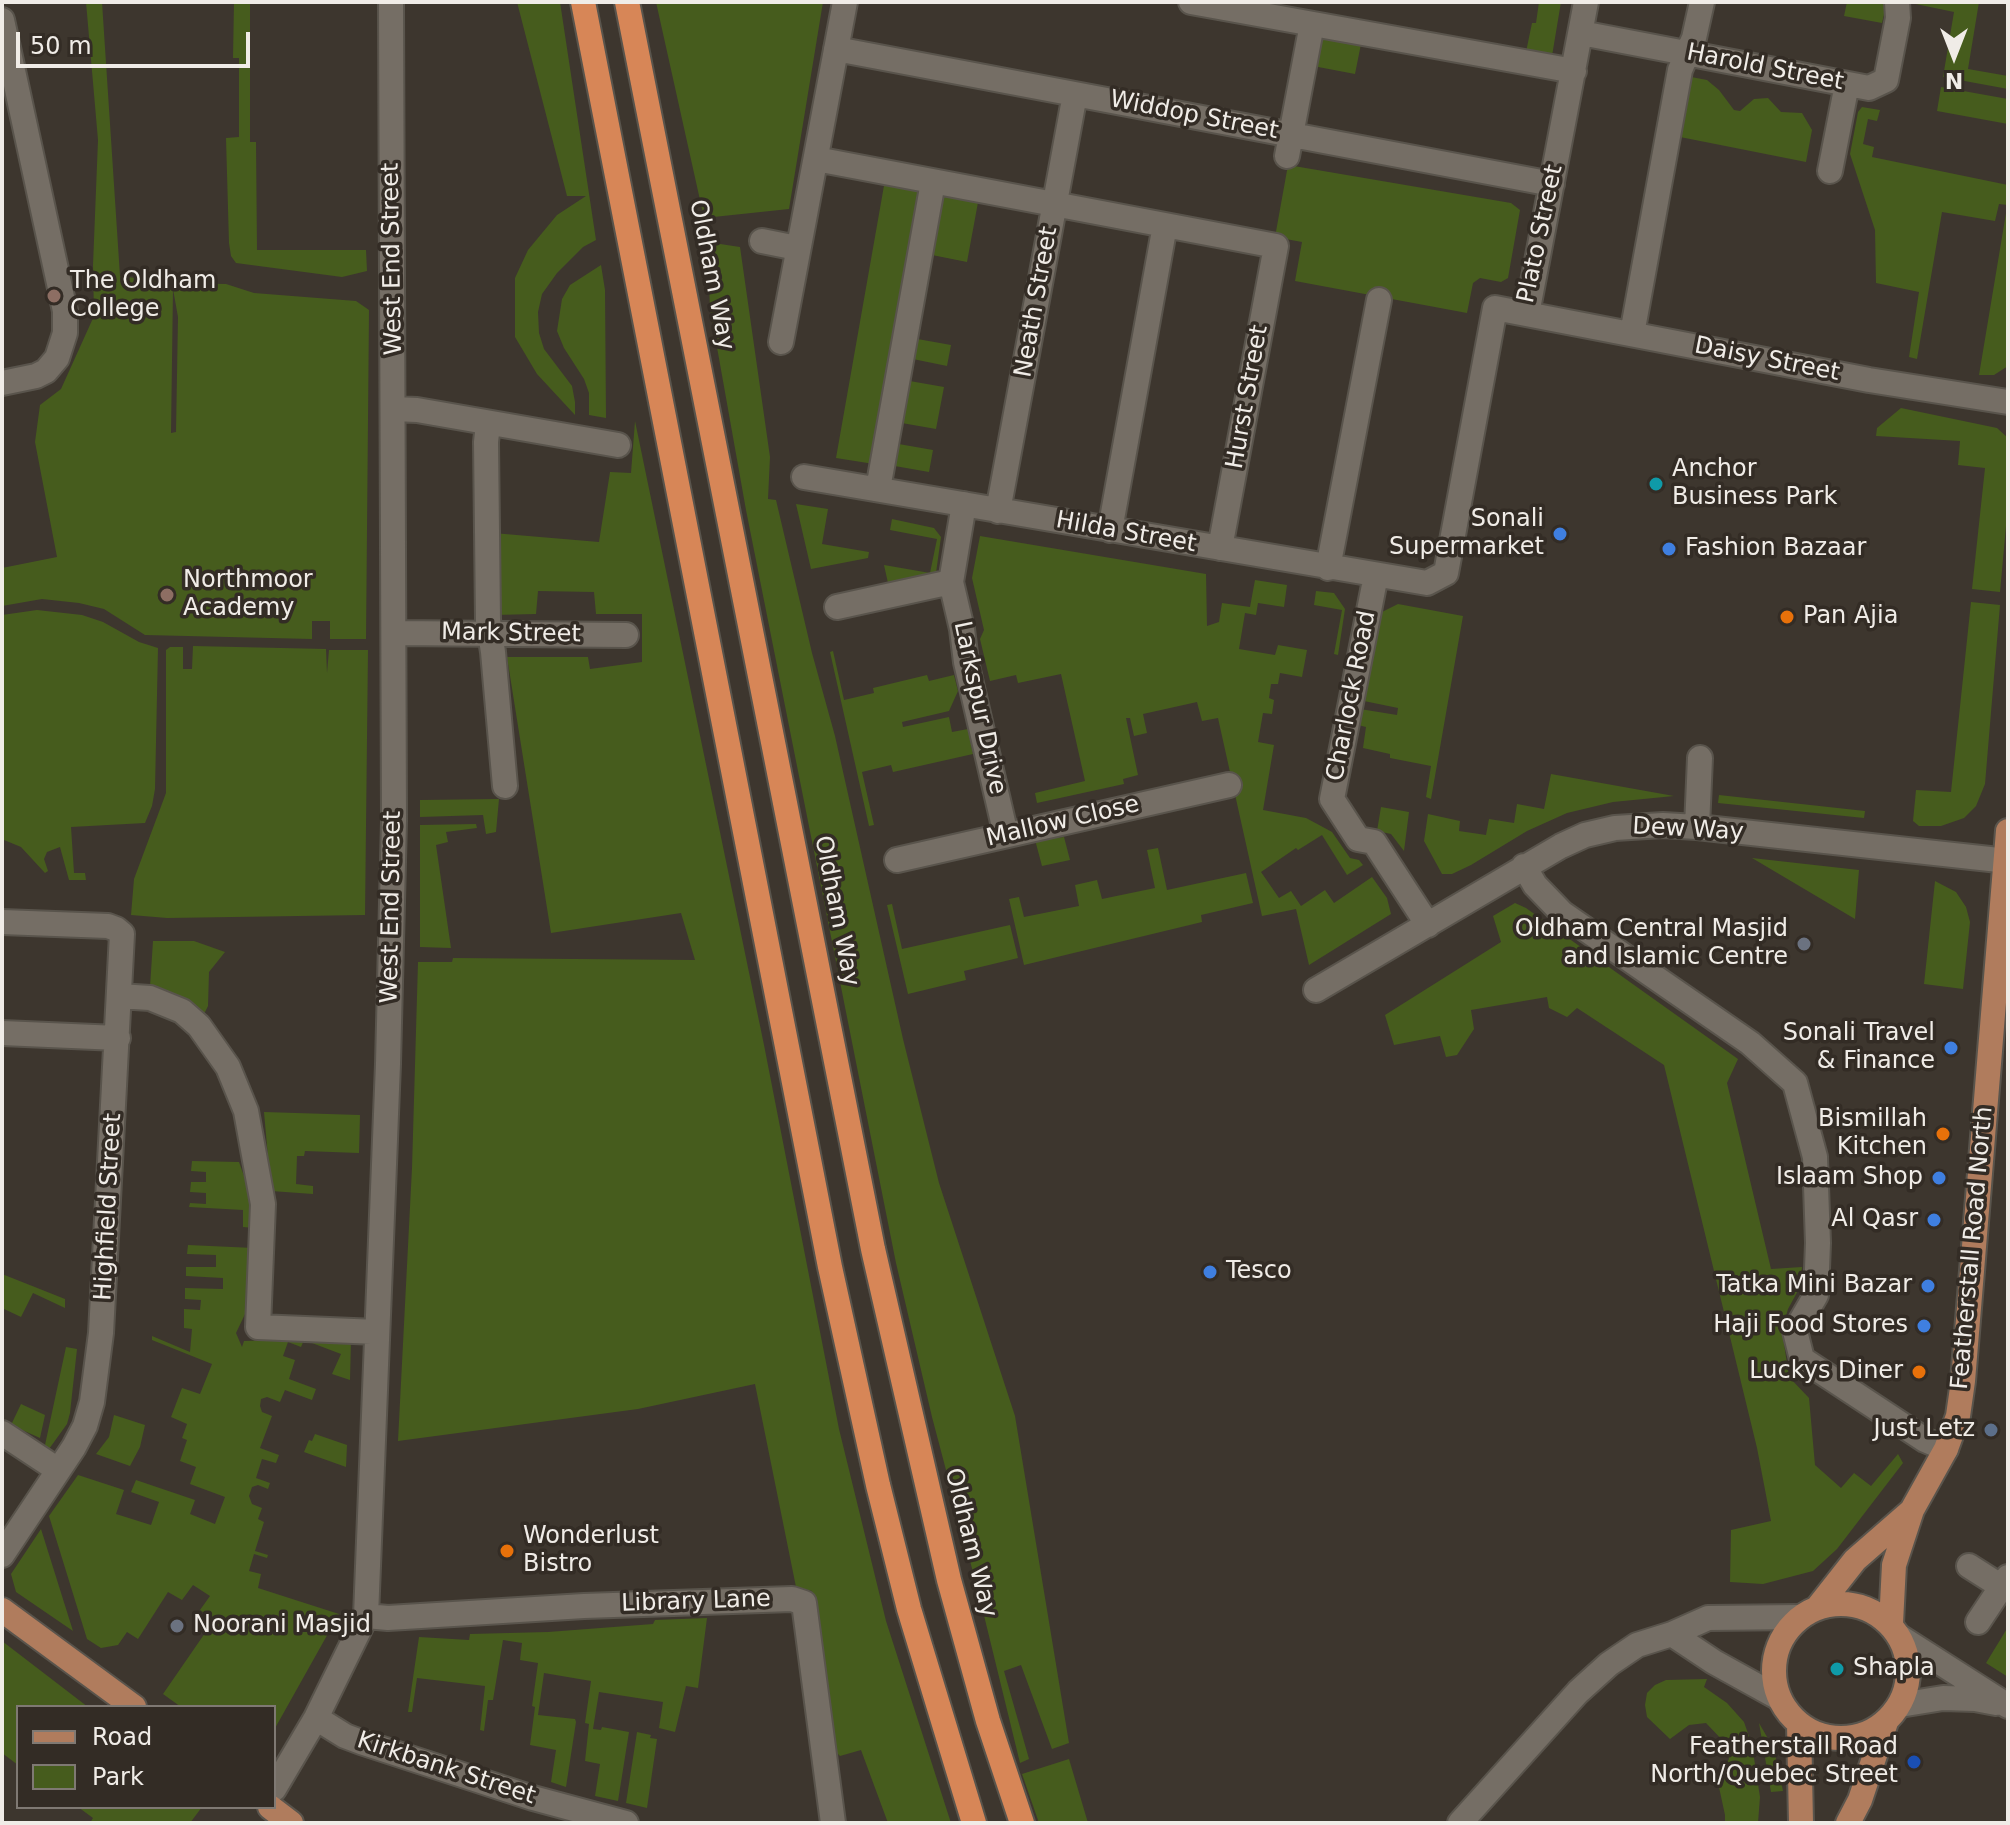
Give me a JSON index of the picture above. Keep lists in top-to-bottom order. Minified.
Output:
{"streets":{"highway":["Oldham Way"],"main road":["Featherstall Road North"],"street":["Harold Street","Widdop Street","Plato Street","West End Street","Neath Street","Daisy Street","Hurst Street","Hilda Street","Mark Street","Charlock Road","Larkspur Drive","Mallow Close","Dew Way","Highfield Street","Library Lane","Kirkbank Street"]},"crossings":[["Harold Street","Plato Street"],["Widdop Street","Plato Street"],["Widdop Street","Neath Street"],["Plato Street","Daisy Street"],["Plato Street","Hilda Street"],["West End Street","Mark Street"],["West End Street","Library Lane"],["West End Street","Kirkbank Street"],["Neath Street","Hilda Street"],["Hurst Street","Hilda Street"],["Hilda Street","Charlock Road"],["Hilda Street","Larkspur Drive"],["Charlock Road","Dew Way"],["Larkspur Drive","Mallow Close"],["Dew Way","Featherstall Road North"]],"places":["The Oldham College","Anchor Business Park","Sonali Supermarket","Fashion Bazaar","Northmoor Academy","Pan Ajia","Oldham Central Masjid and Islamic Centre","Sonali Travel & Finance","Bismillah Kitchen","Islaam Shop","Al Qasr","Tesco","Tatka Mini Bazar","Haji Food Stores","Luckys Diner","Just Letz","Wonderlust Bistro","Noorani Masjid","Shapla","Featherstall Road North/Quebec Street"],"legend":["Road","Park"],"scale_bar":"50 m","north":"bottom"}
